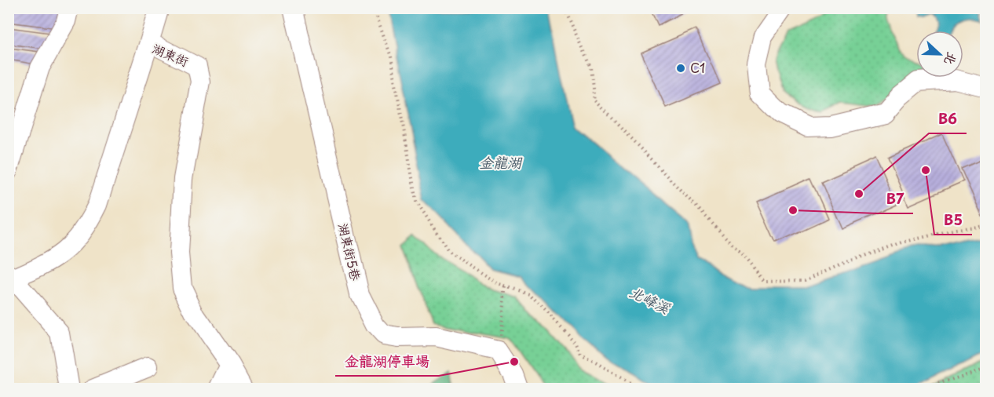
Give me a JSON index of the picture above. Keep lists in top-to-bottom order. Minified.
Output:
{"streets":{"lane":["湖東街","湖東街5巷"]},"water":["金龍湖","北峰溪"],"places":["C1","B5","B6","B7","金龍湖停車場"],"north":"right"}
